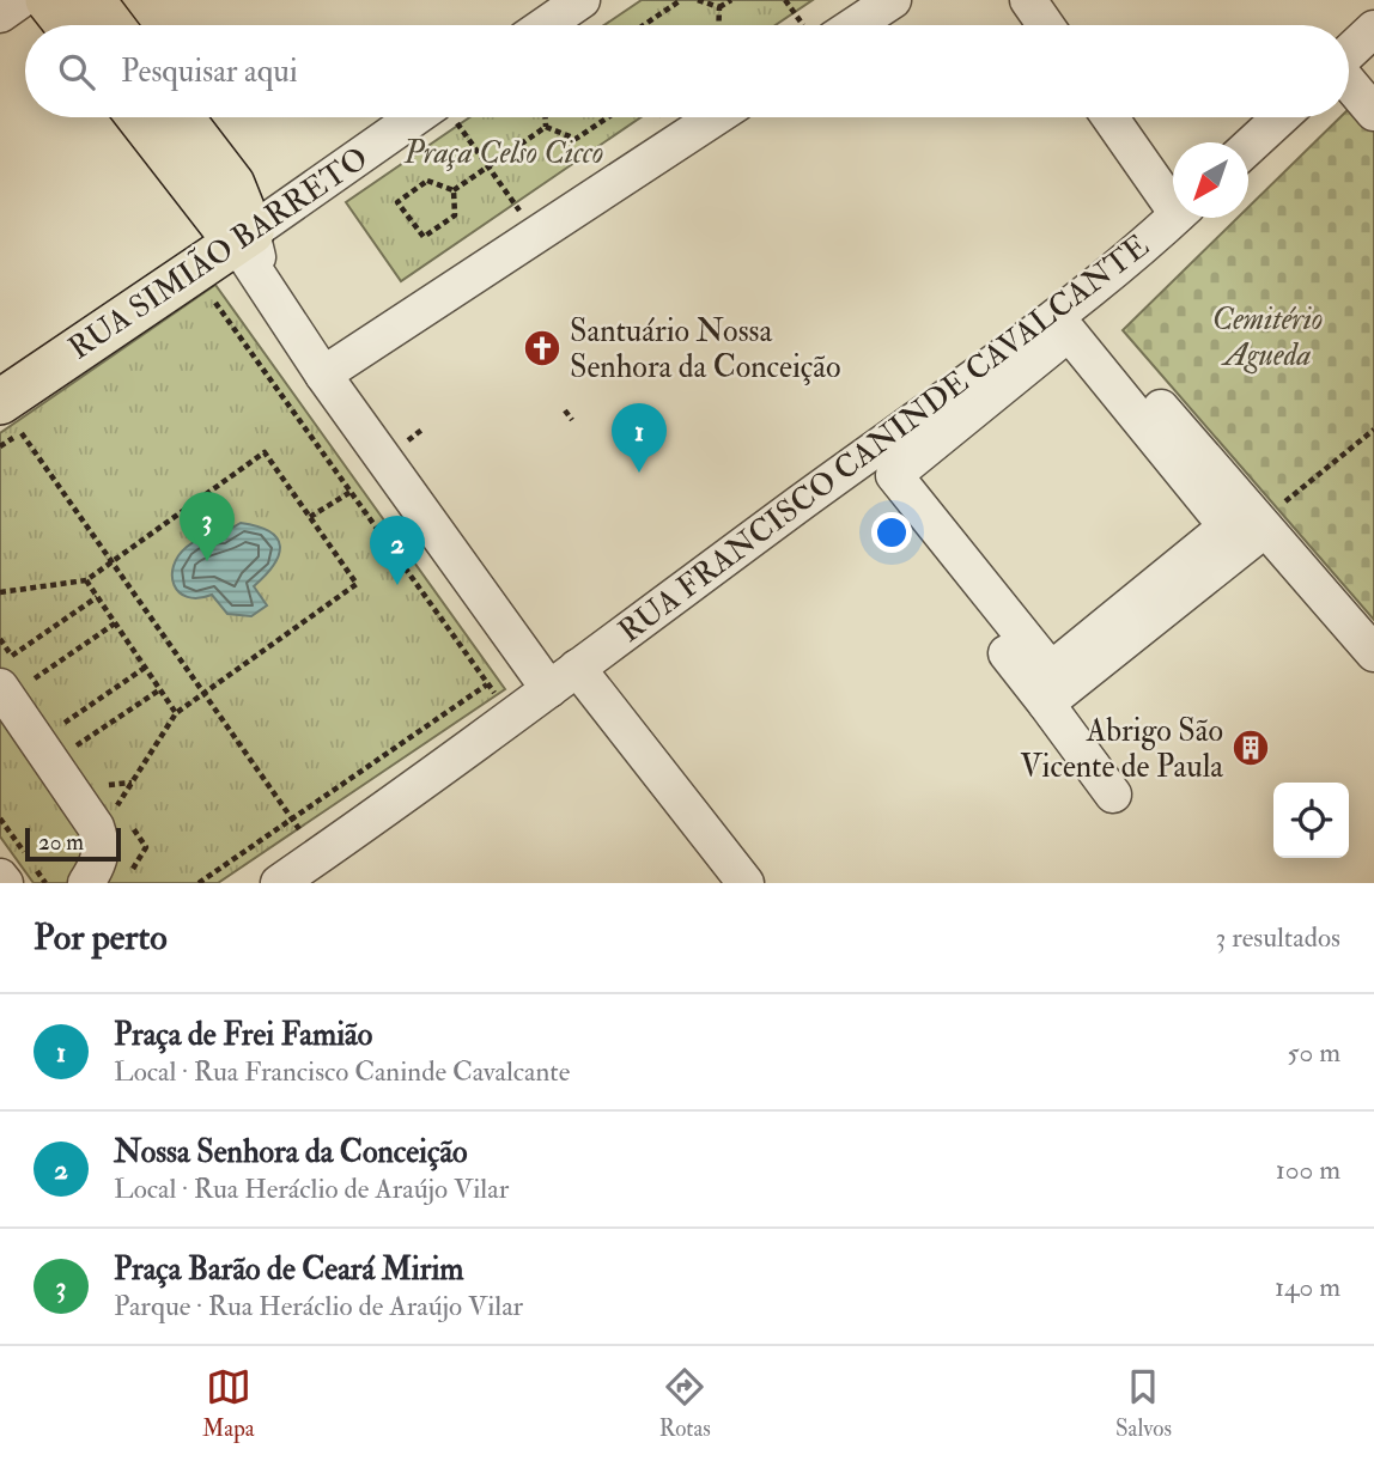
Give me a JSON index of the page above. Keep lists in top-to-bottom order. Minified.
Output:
{"streets":{"main road":["RUA SIMIÃO BARRETO"],"street":["RUA FRANCISCO CANINDE CAVALCANTE"]},"parks":["Praça Celso Cicco","Cemitério Agueda"],"places":{"church":["Santuário Nossa Senhora da Conceição"],"building":["Abrigo São Vicente de Paula"]},"scale_bar":"20 m","north":"bottom left","page":{"search":"Pesquisar aqui","pins":["1","3","2"],"scale":"20 m","heading":["Por perto","3 resultados"],"list":[{"mark":"1","name":"Praça de Frei Famião","note":"Local · Rua Francisco Caninde Cavalcante","value":"50 m"},{"mark":"2","name":"Nossa Senhora da Conceição","note":"Local · Rua Heráclio de Araújo Vilar","value":"100 m"},{"mark":"3","name":"Praça Barão de Ceará Mirim","note":"Parque · Rua Heráclio de Araújo Vilar","value":"140 m"}],"nav":["Mapa","Rotas","Salvos"]}}
